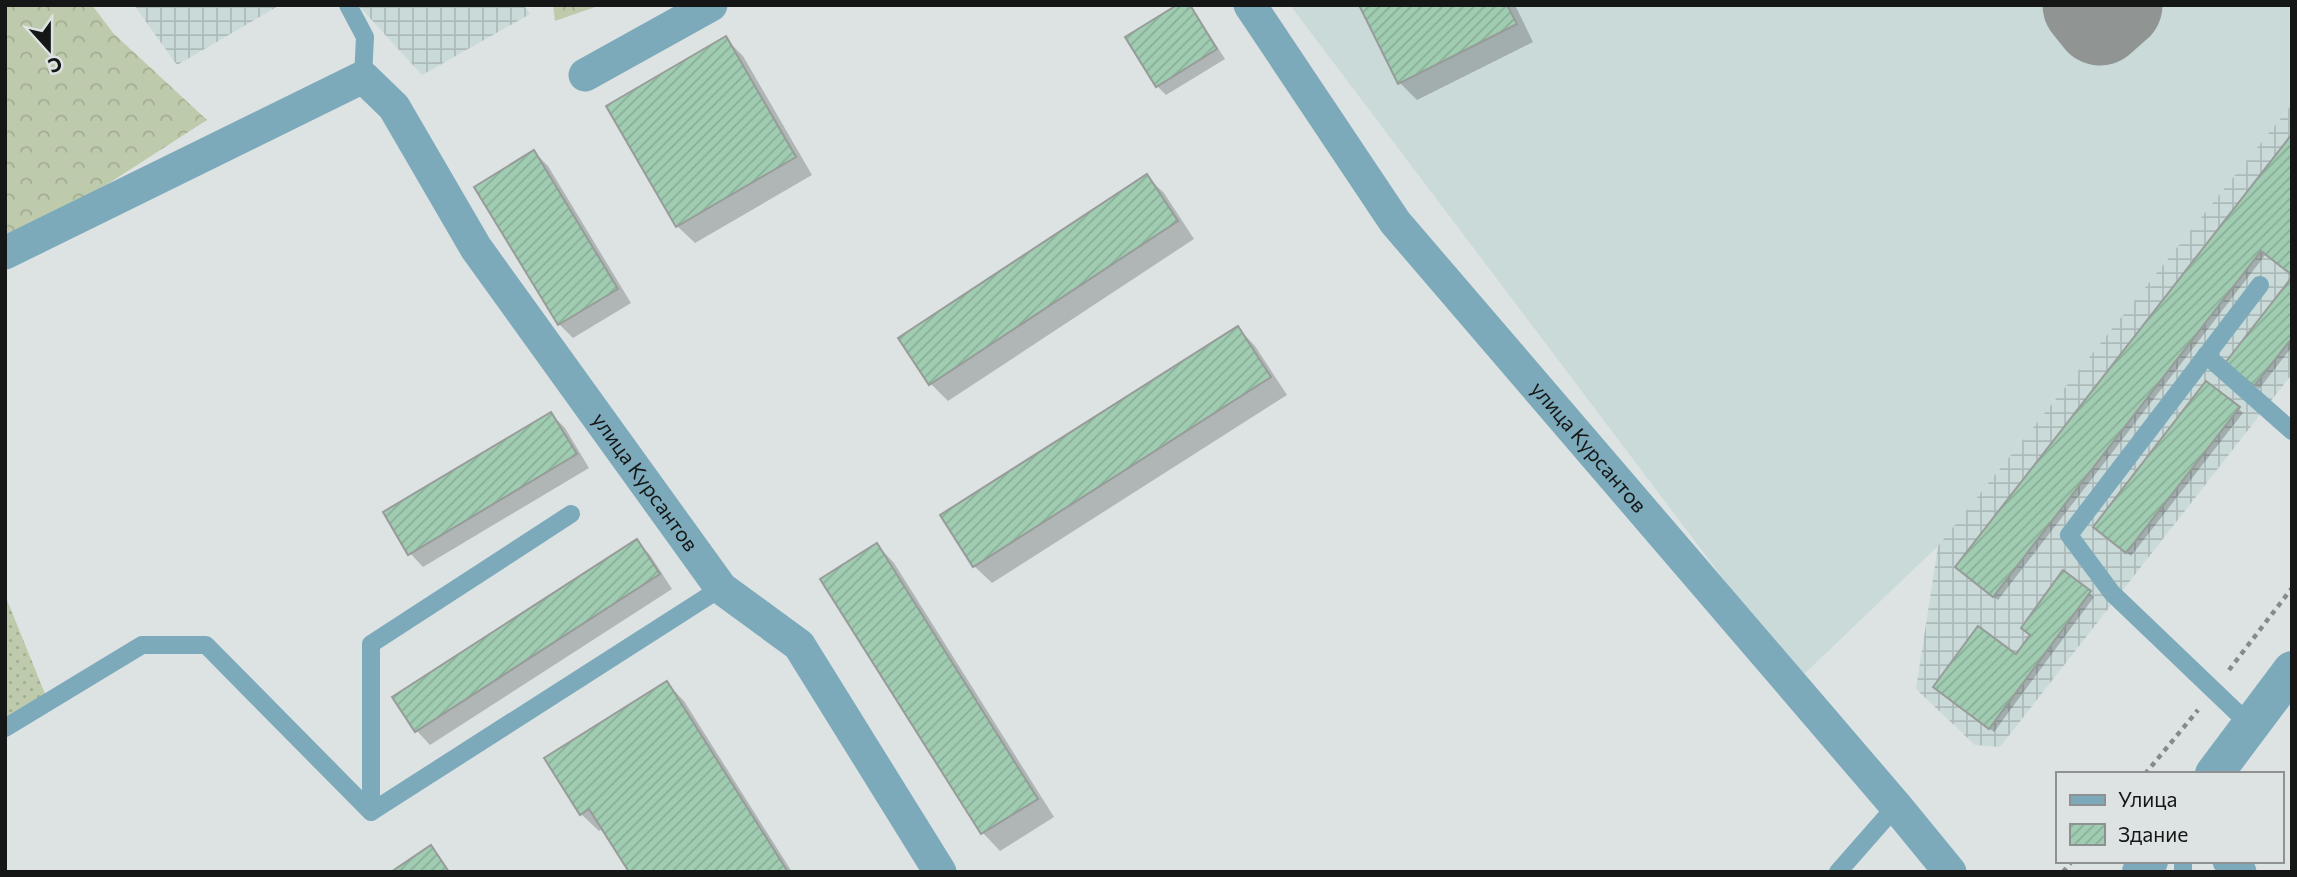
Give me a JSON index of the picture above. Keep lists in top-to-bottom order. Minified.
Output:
{"streets":{"street":["улица Курсантов"]},"legend":["Улица","Здание"],"north":"bottom"}
